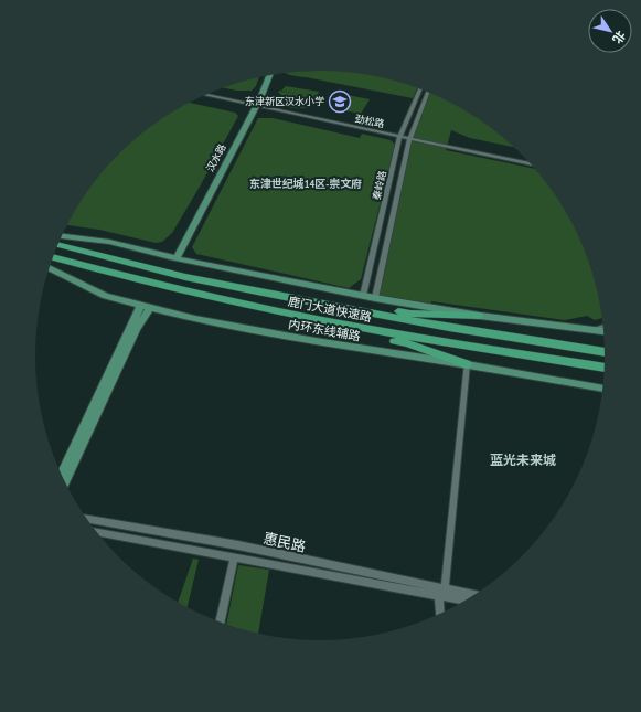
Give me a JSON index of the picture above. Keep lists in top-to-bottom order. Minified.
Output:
{"streets":{"highway":["鹿门大道快速路"],"main road":["汉水路","内环东线辅路"],"street":["劲松路","秦岭路","惠民路"]},"crossings":[["劲松路","汉水路"],["劲松路","秦岭路"]],"districts":["东津世纪城14区-崇文府","蓝光未来城"],"places":{"school or university":["东津新区汉水小学"]},"north":"bottom right"}
